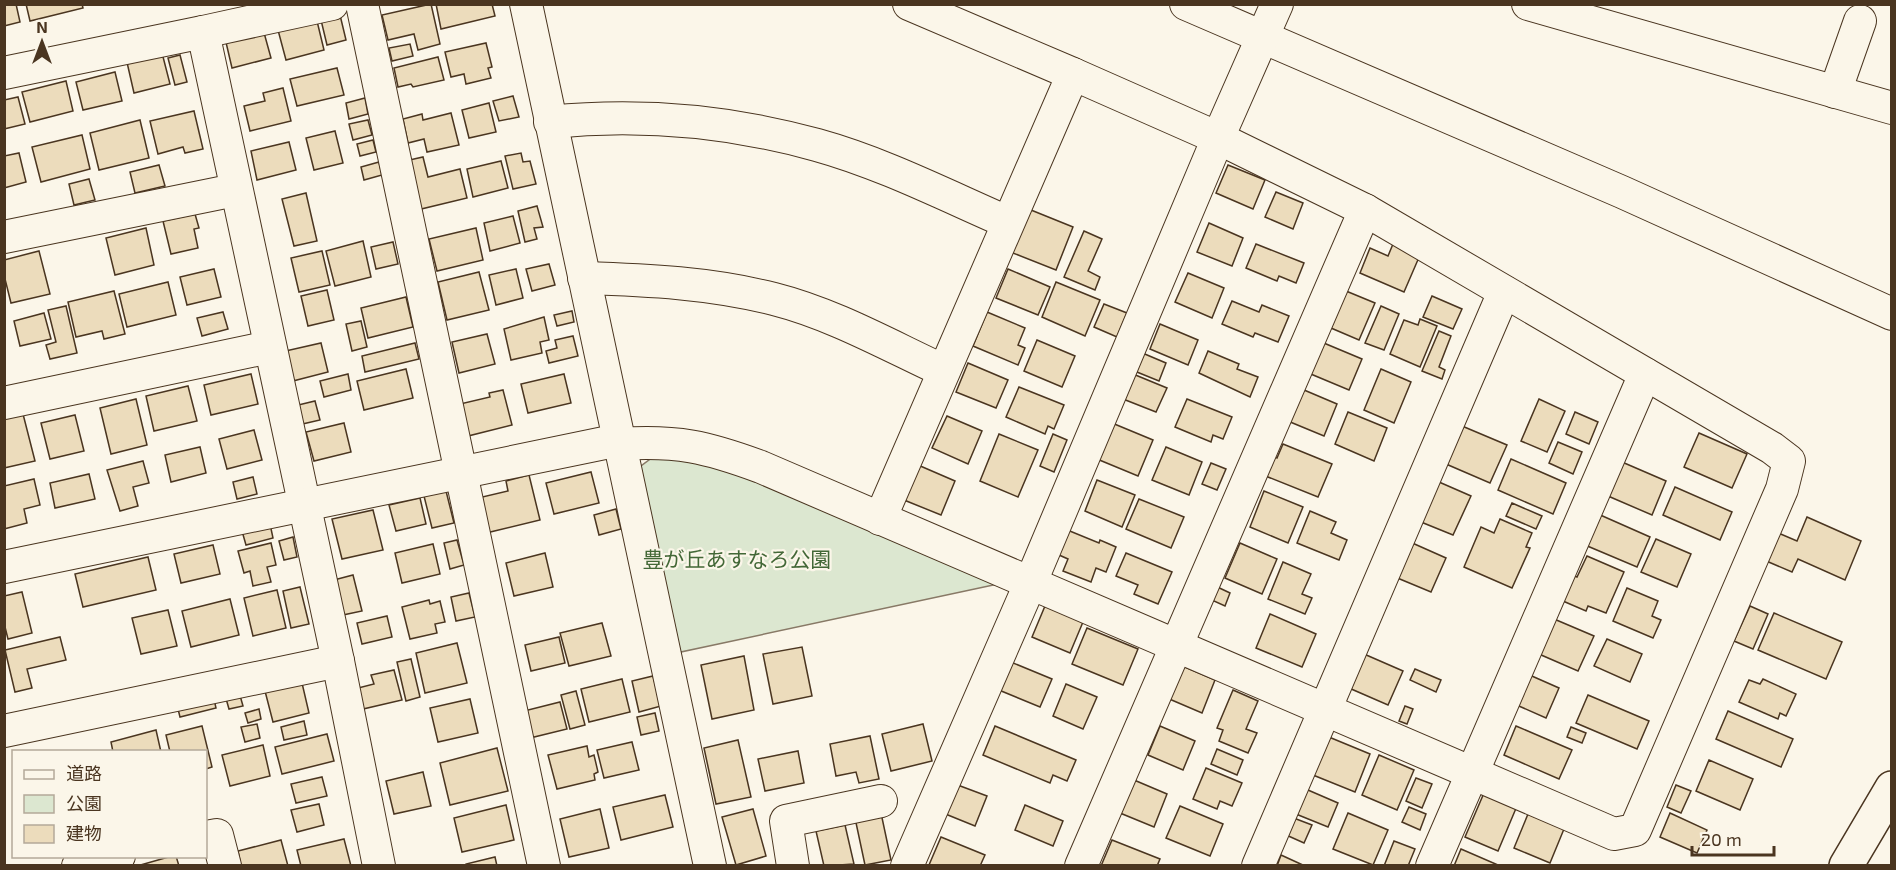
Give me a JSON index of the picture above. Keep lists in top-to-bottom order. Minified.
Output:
{"parks":["豊が丘あすなろ公園"],"legend":["道路","公園","建物"],"scale_bar":"20 m","north":"top"}
